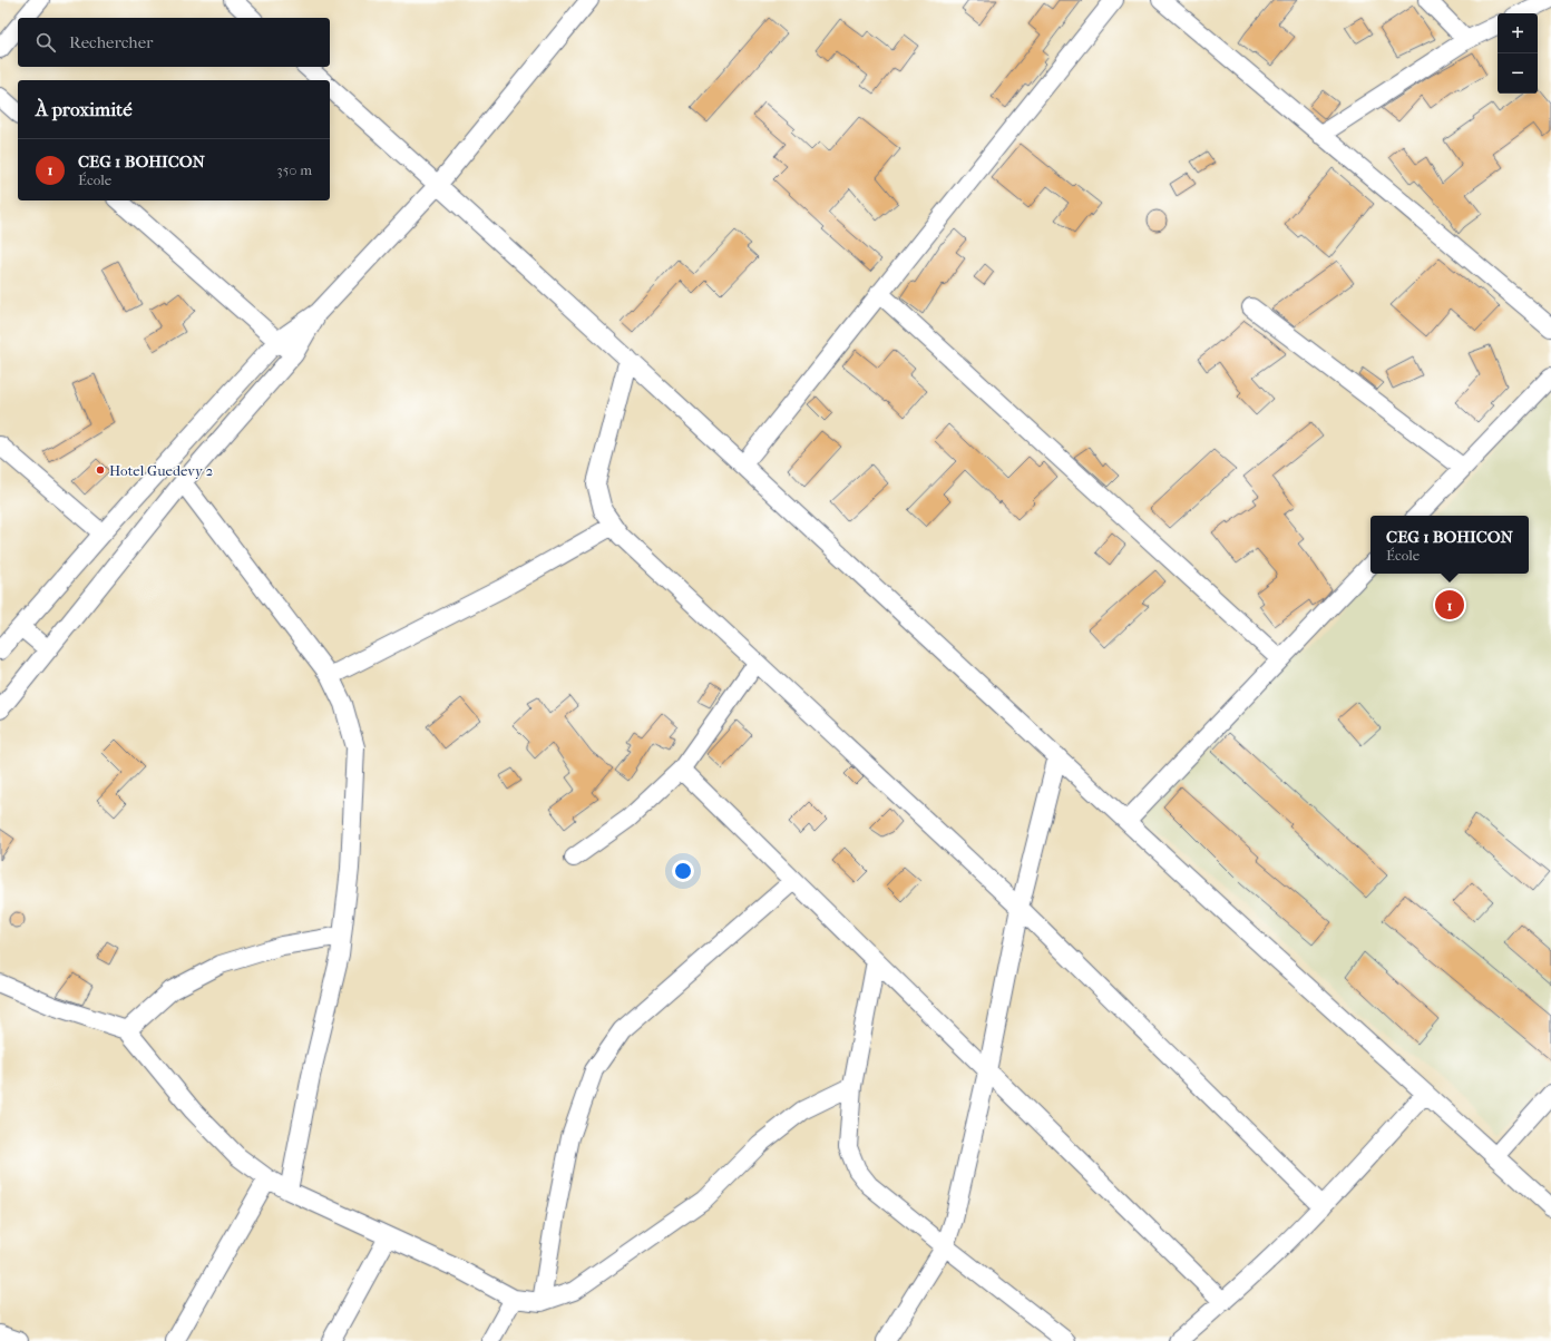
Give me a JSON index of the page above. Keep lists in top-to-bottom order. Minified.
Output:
{"places":["Hotel Guedevy 2"],"page":{"map_buttons":["+","−"],"search":"Rechercher","heading":"À proximité","list":[{"mark":"1","name":"CEG 1 BOHICON","note":"École","value":"350 m"}],"popup":["CEG 1 BOHICON","École"],"pins":"1"}}
